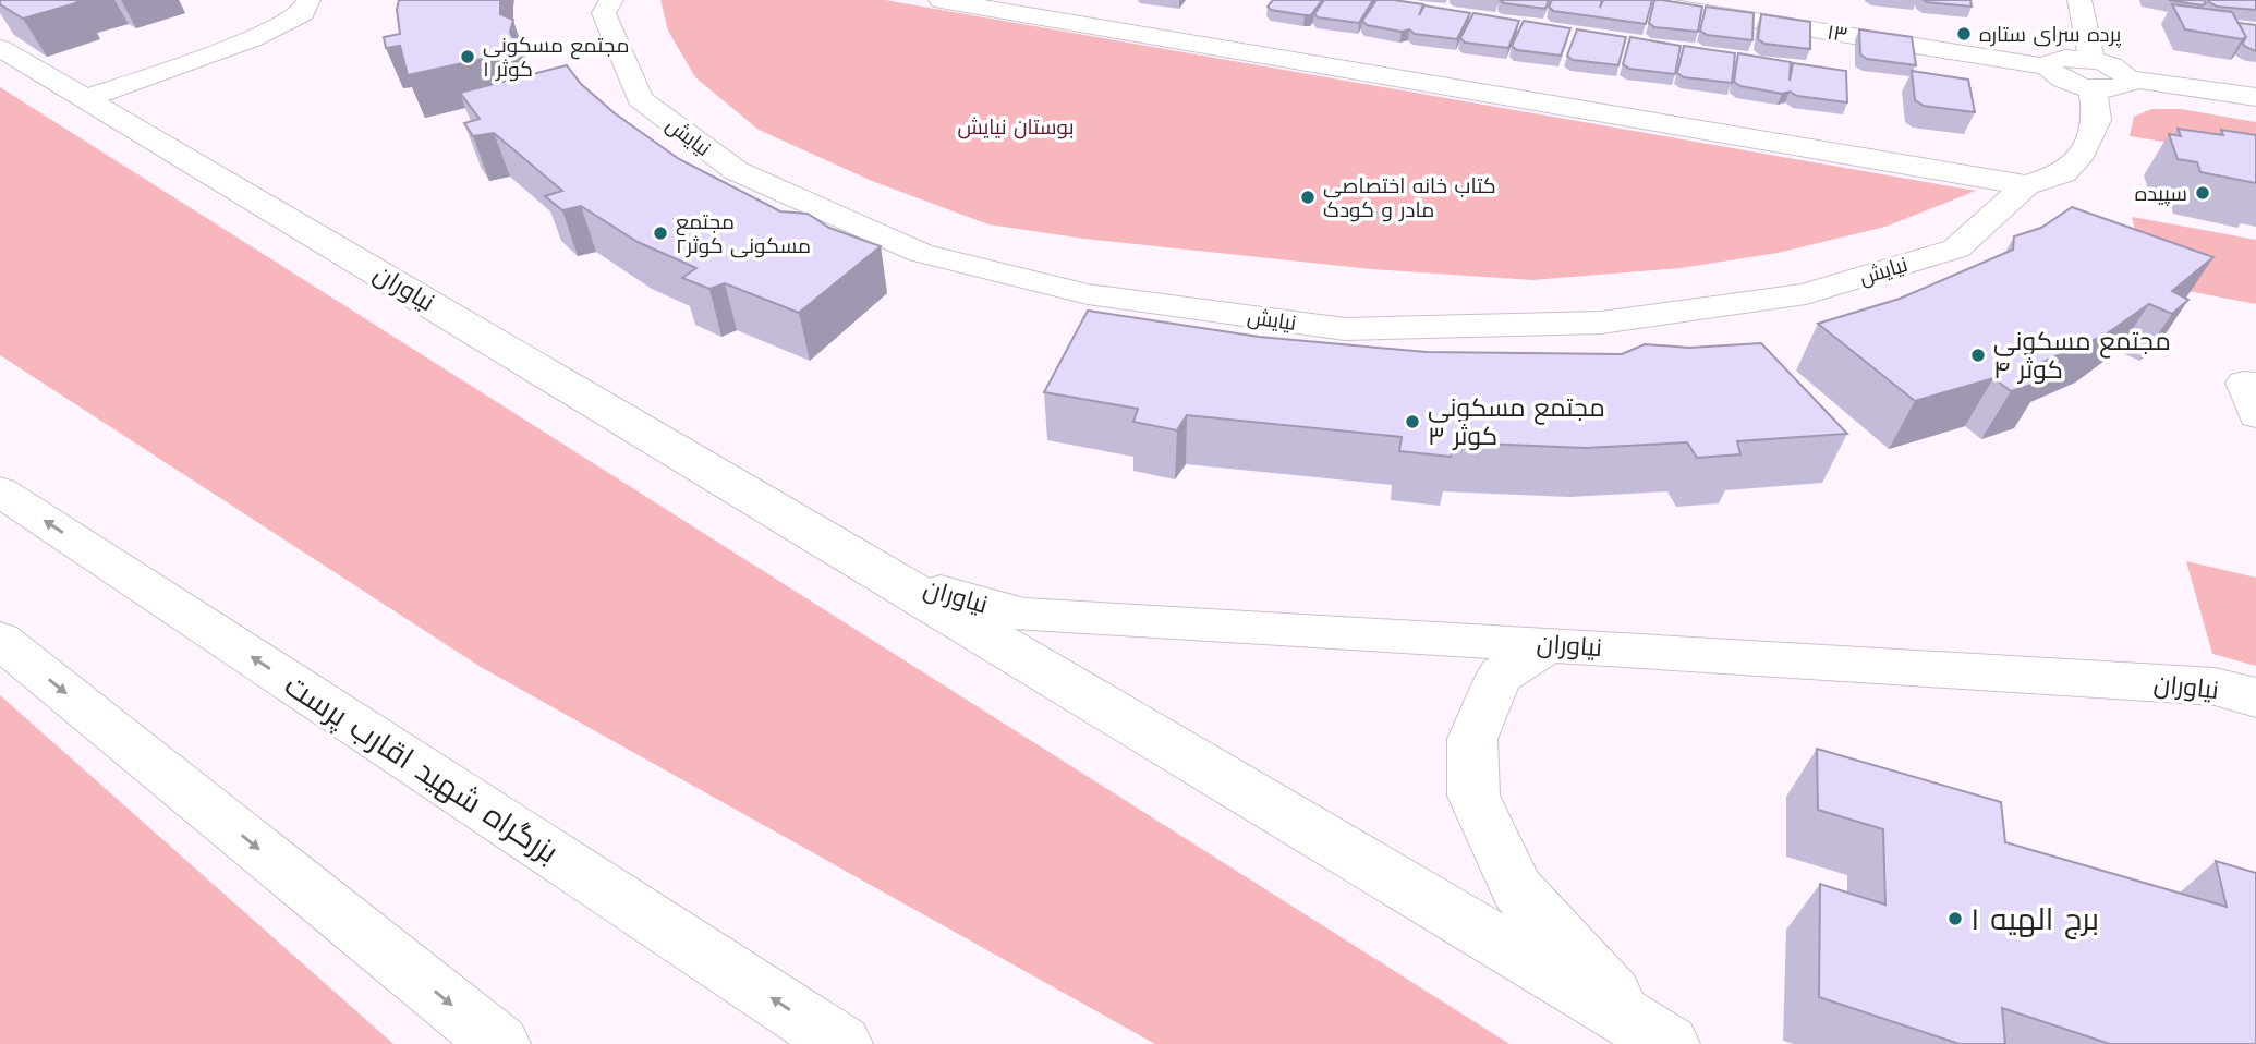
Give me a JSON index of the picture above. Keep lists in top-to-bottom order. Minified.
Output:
{"streets":{"main road":["۱۳","نیایش","نیاوران","بزرگراه شهید اقارب پرست"]},"parks":["بوستان نیایش"],"places":["پرده سرای ستاره","مجتمع مسکونی کوثر ۱","سپیده","کتاب خانه اختصاصی مادر و کودک","مجتمع مسکونی کوثر۲","مجتمع مسکونی کوثر ۴","مجتمع مسکونی کوثر ۳","برج الهیه ۱"]}
